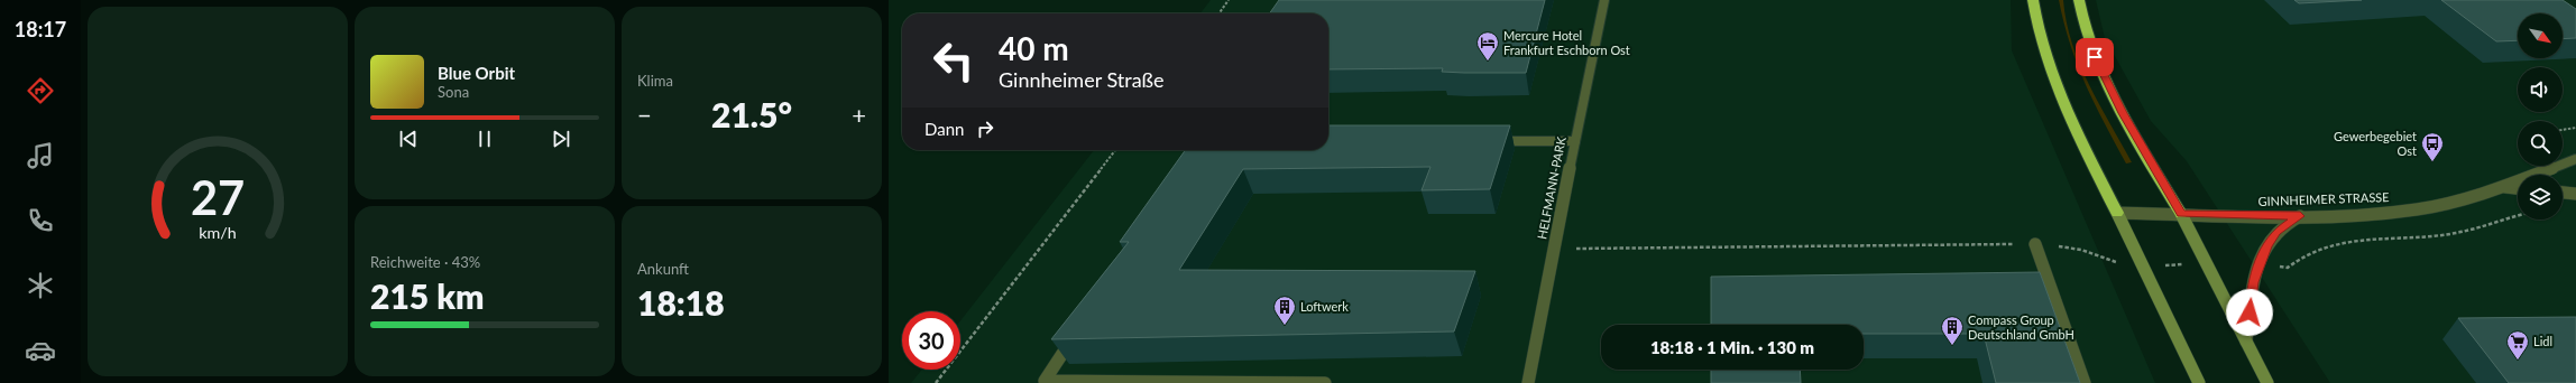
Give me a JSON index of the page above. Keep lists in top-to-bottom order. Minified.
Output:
{"streets":{"street":["HELFMANN-PARK","GINNHEIMER STRASSE"]},"places":{"hotel":["Mercure Hotel Frankfurt Eschborn Ost"],"bus stop":["Gewerbegebiet Ost"],"building":["Loftwerk","Compass Group Deutschland GmbH"],"supermarket":["Lidl"]},"north":"bottom right","page":{"tabs":"18:17","tile":["Klima",["Reichweite · 43%","215 km"],["Ankunft","18:18"]],"turn":["40 m","Ginnheimer Straße"],"song":["Blue Orbit","Sona"],"heat":["−","21.5°","+"],"then":"Dann","limit":"30","trip":"18:18 · 1 Min. · 130 m","gauge":["27","km/h"]}}
